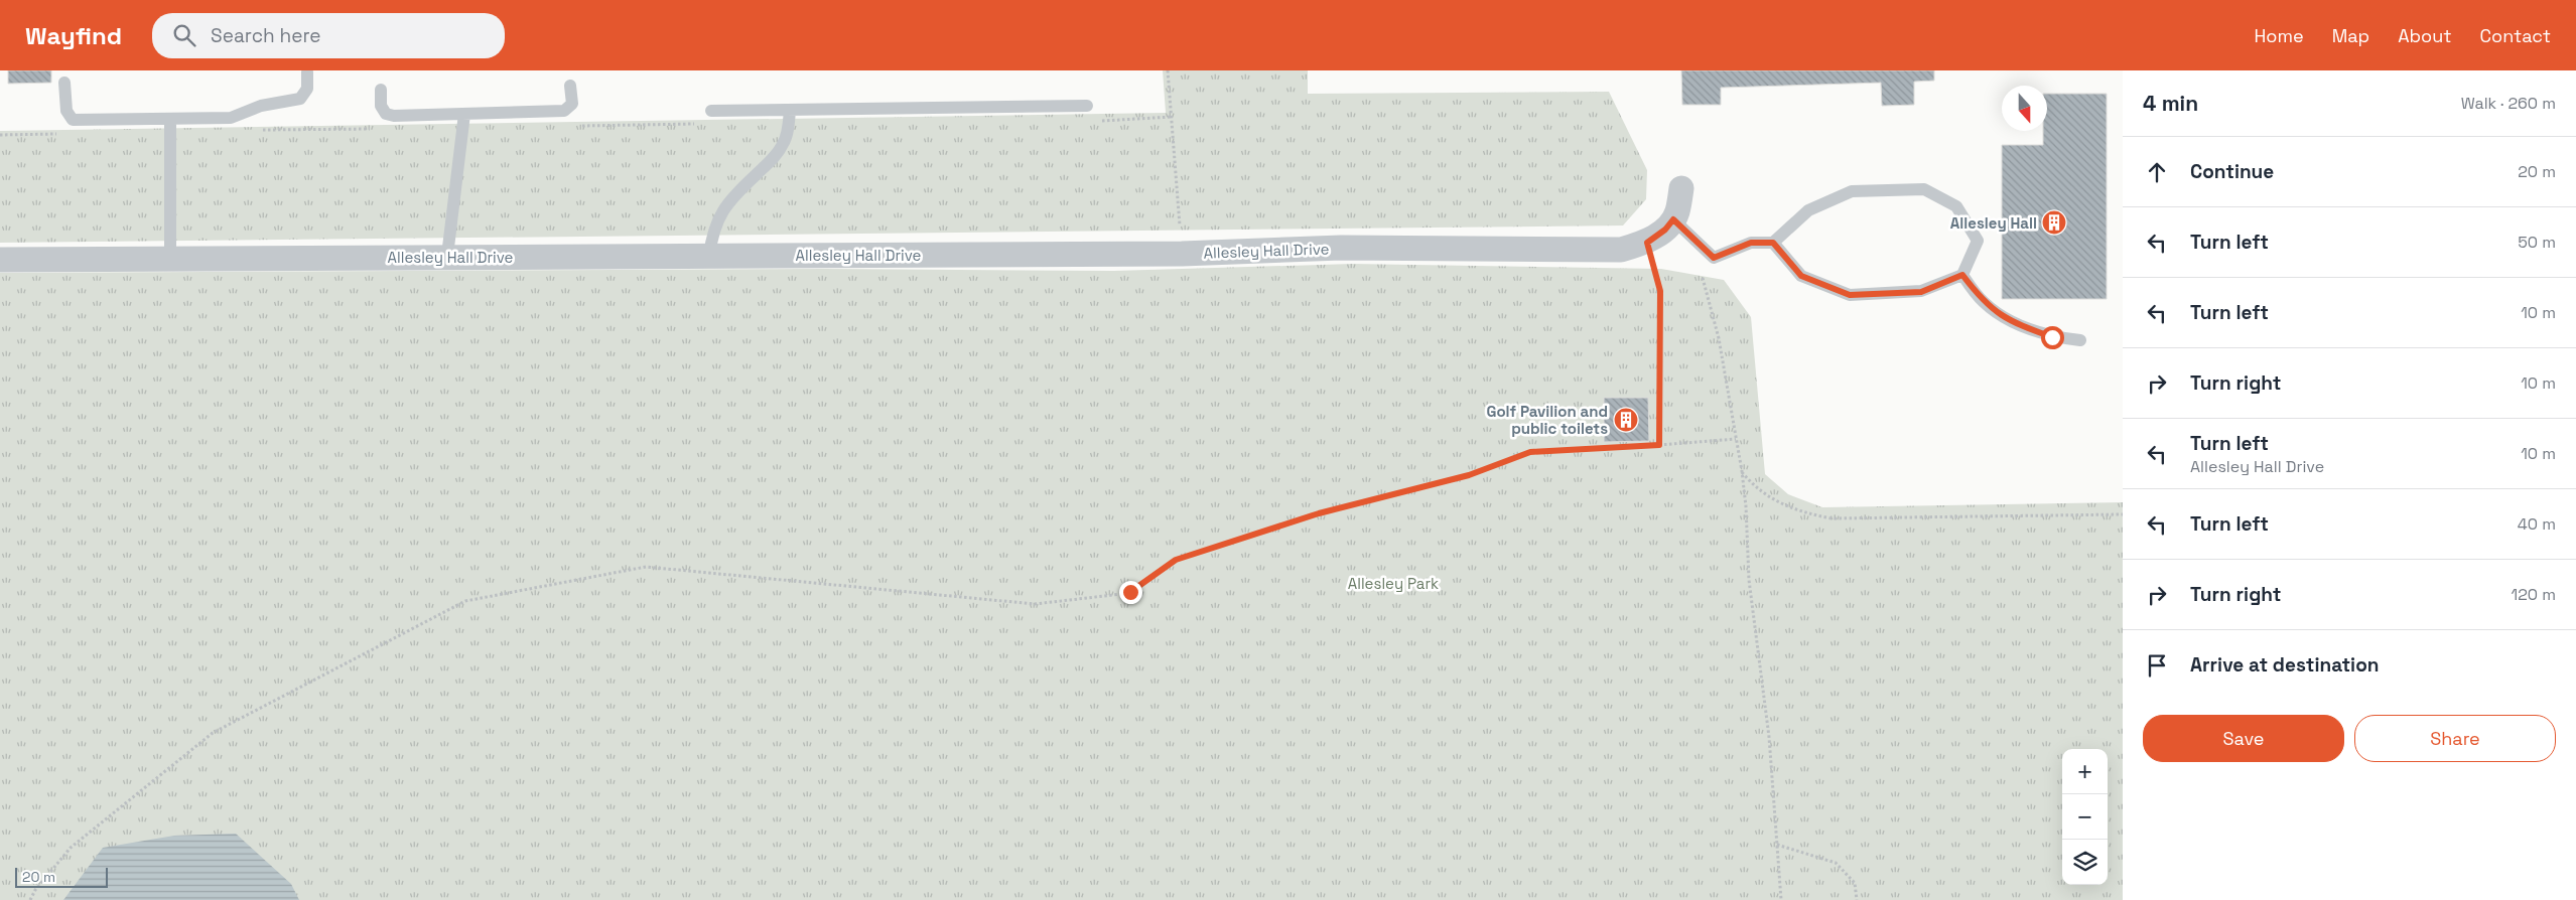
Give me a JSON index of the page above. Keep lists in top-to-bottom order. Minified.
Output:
{"streets":{"street":["Allesley Hall Drive"]},"parks":["Allesley Park"],"places":{"building":["Allesley Hall","Golf Pavilion and public toilets"]},"scale_bar":"20 m","north":"bottom","page":{"header":"Wayfind","search":"Search here","nav":["Home","Map","About","Contact"],"heading":["4 min","Walk · 260 m"],"list":[["Continue","20 m"],["Turn left","50 m"],["Turn left","10 m"],["Turn right","10 m"],["Turn left","Allesley Hall Drive","10 m"],["Turn left","40 m"],["Turn right","120 m"],"Arrive at destination"],"buttons":["Save","Share"],"map_buttons":["+","−"],"scale":"20 m"}}
